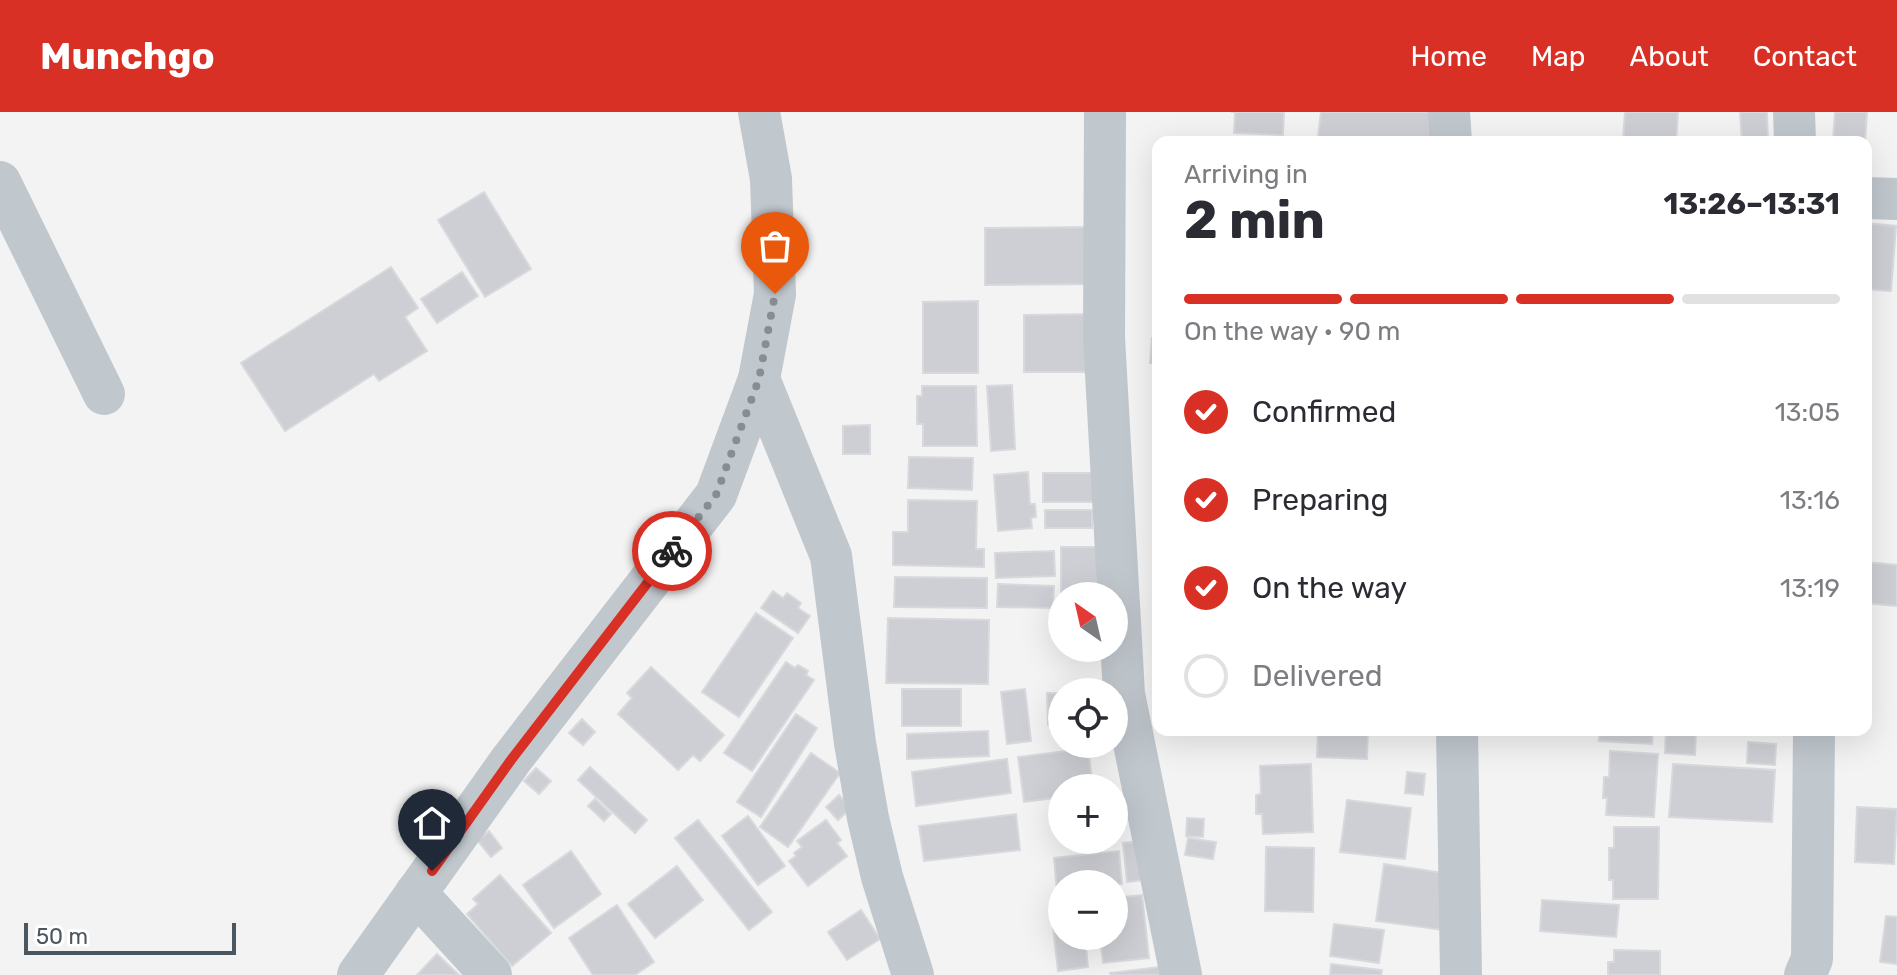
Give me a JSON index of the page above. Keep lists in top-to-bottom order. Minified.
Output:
{"scale_bar":"50 m","north":"top left","page":{"header":"Munchgo","nav":["Home","Map","About","Contact"],"heading":["2 min","Arriving in","13:26–13:31"],"bar":"On the way · 90 m","list":[["Confirmed","13:05"],["Preparing","13:16"],["On the way","13:19"],"Delivered"],"map_buttons":["+","−"],"scale":"50 m"}}
